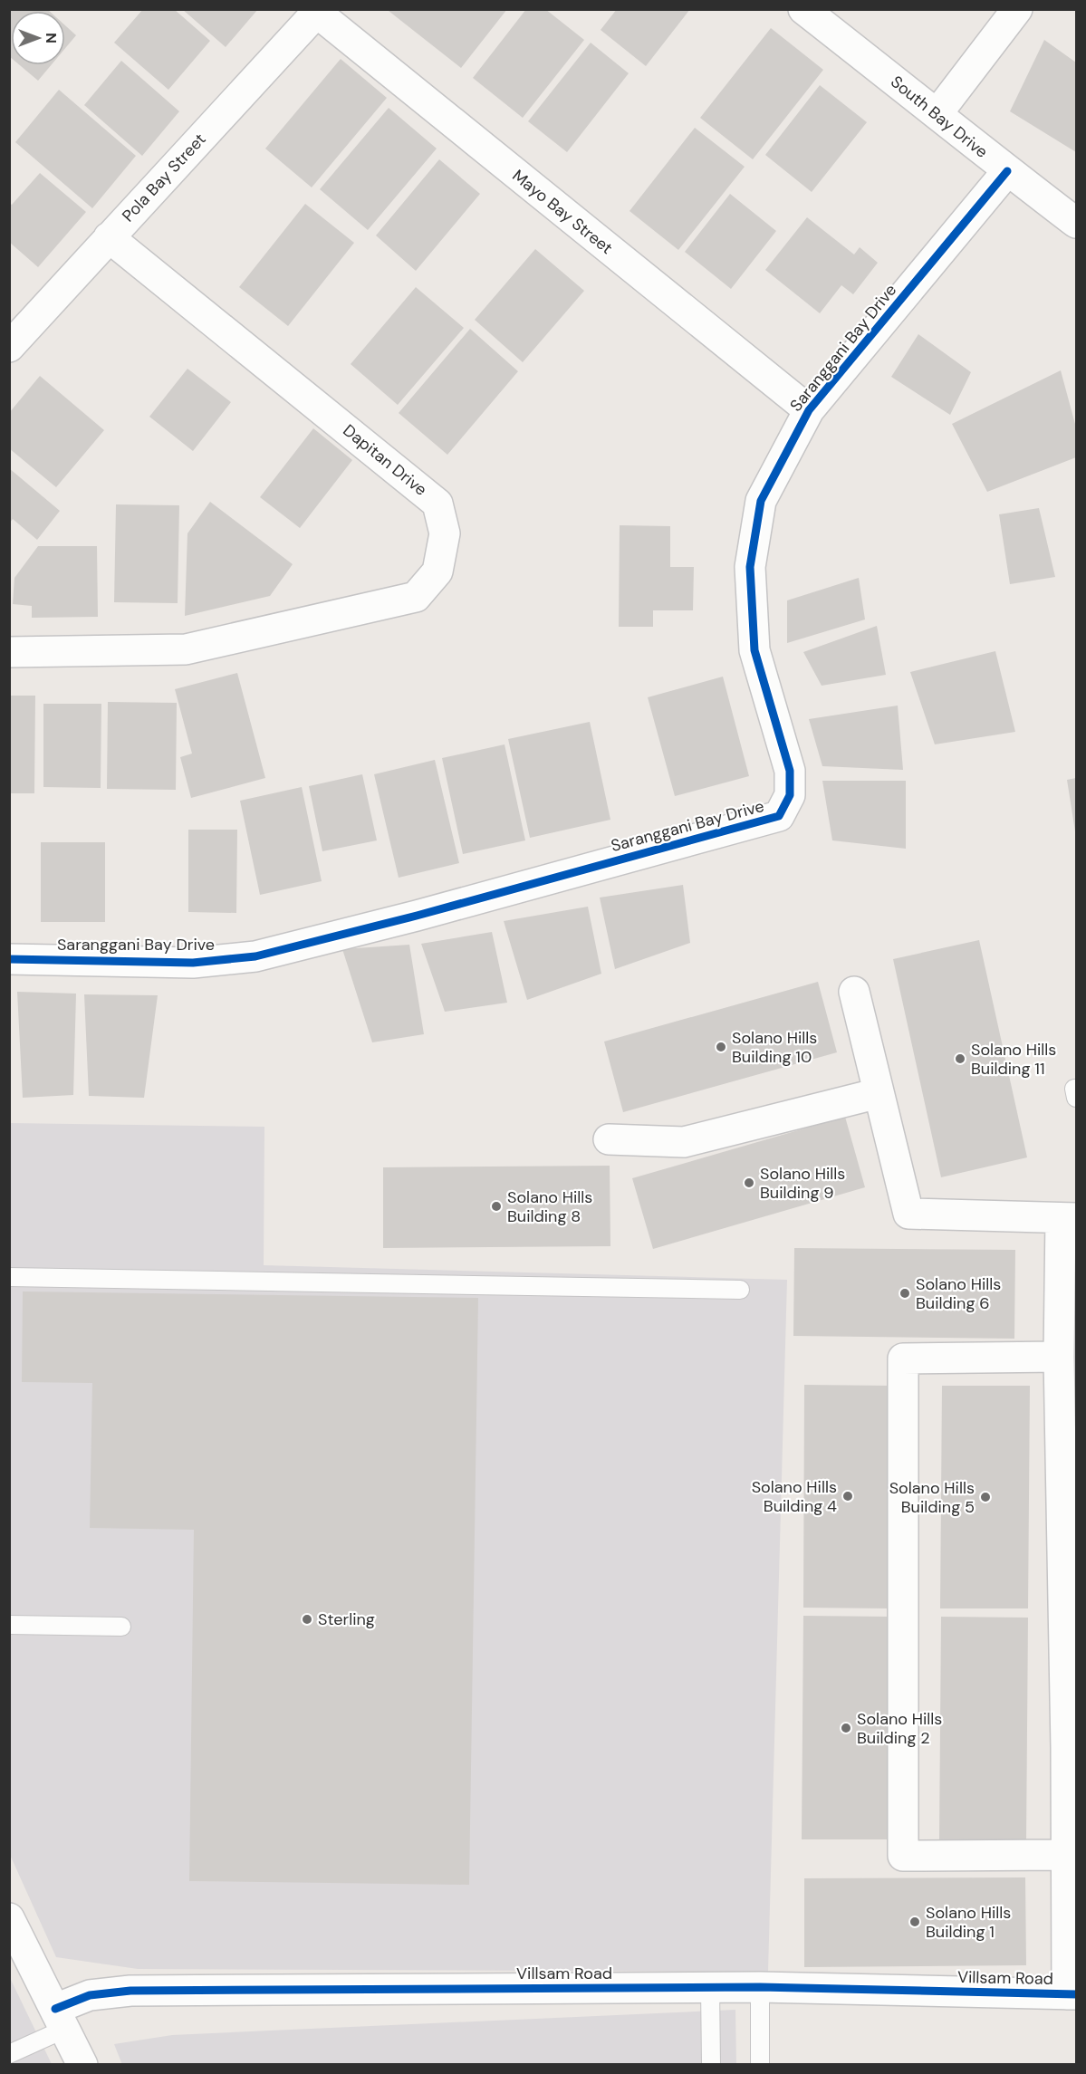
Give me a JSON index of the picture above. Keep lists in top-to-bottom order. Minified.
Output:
{"streets":{"street":["South Bay Drive","Pola Bay Street","Mayo Bay Street","Saranggani Bay Drive","Dapitan Drive","Villsam Road"]},"crossings":[["South Bay Drive","Saranggani Bay Drive"],["Pola Bay Street","Mayo Bay Street"],["Pola Bay Street","Dapitan Drive"],["Mayo Bay Street","Saranggani Bay Drive"]],"places":["Solano Hills Building 10","Solano Hills Building 11","Solano Hills Building 9","Solano Hills Building 8","Solano Hills Building 6","Solano Hills Building 4","Solano Hills Building 5","Sterling","Solano Hills Building 2","Solano Hills Building 1"],"north":"right"}
